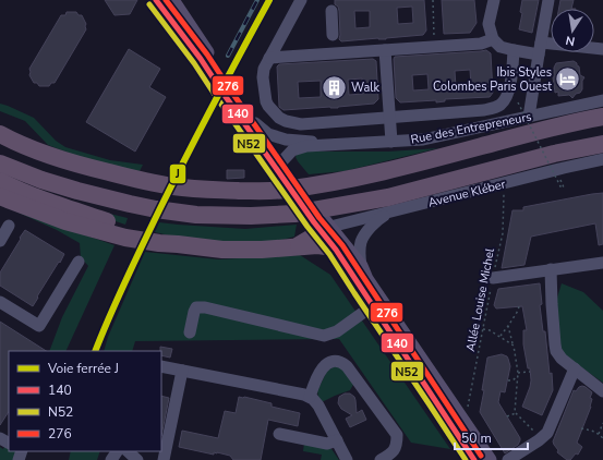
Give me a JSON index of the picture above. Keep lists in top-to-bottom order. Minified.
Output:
{"streets":{"street":["Rue des Entrepreneurs","Avenue Kléber"],"path":["Allée Louise Michel"]},"crossings":[["Avenue Kléber","Allée Louise Michel"]],"places":{"hotel":["Ibis Styles Colombes Paris Ouest"],"building":["Walk"]},"lines":["rail line J","transit line 140","transit line 276","transit line N52"],"legend":["Voie ferrée J","140","N52","276"],"scale_bar":"50 m","north":"bottom"}
